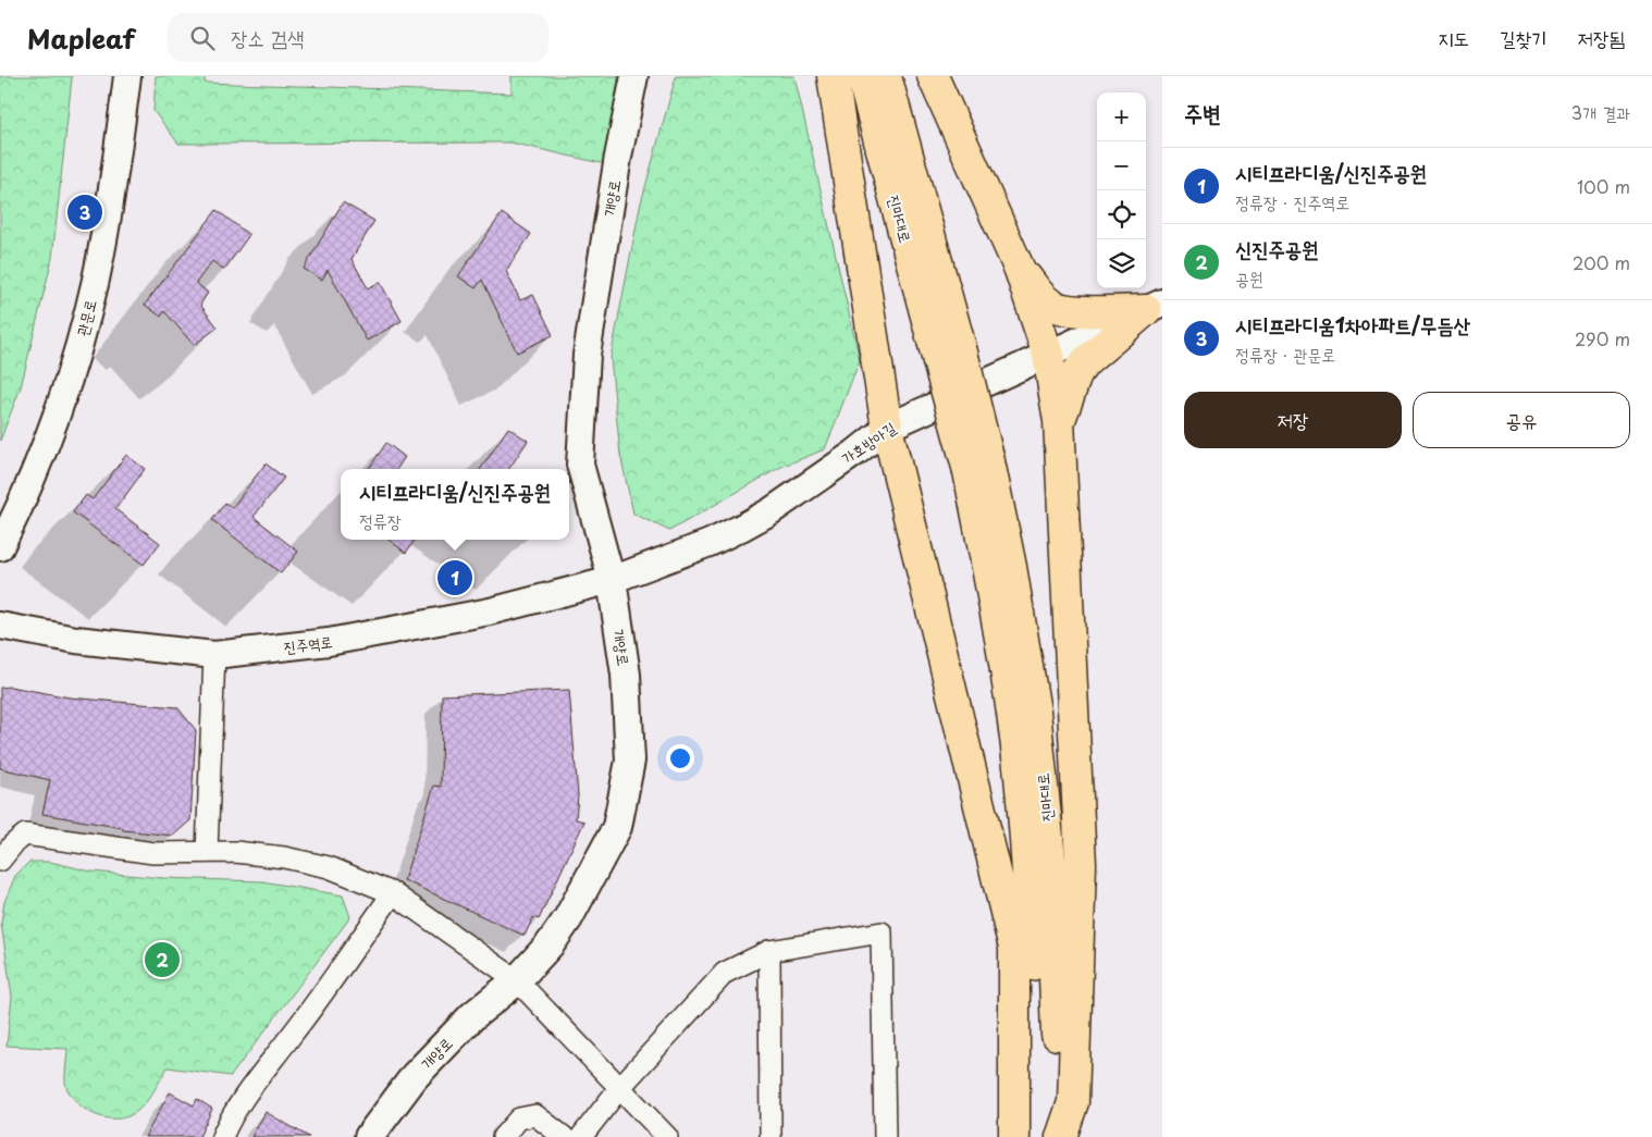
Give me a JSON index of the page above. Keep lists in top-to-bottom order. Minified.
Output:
{"streets":{"highway":["진마대로"],"main road":["개양로"],"street":["관문로","가호방아길","진주역로"]},"crossings":[["개양로","가호방아길"],["개양로","진주역로"],["가호방아길","진주역로"]],"page":{"header":"Mapleaf","search":"장소 검색","nav":["지도","길찾기","저장됨"],"heading":["주변","3개 결과"],"map_buttons":["+","−"],"list":[{"mark":"1","name":"시티프라디움/신진주공원","note":"정류장 · 진주역로","value":"100 m"},{"mark":"2","name":"신진주공원","note":"공원","value":"200 m"},{"mark":"3","name":"시티프라디움1차아파트/무듬산","note":"정류장 · 관문로","value":"290 m"}],"pins":["3","1","2"],"buttons":["저장","공유"],"popup":["시티프라디움/신진주공원","정류장"]}}
